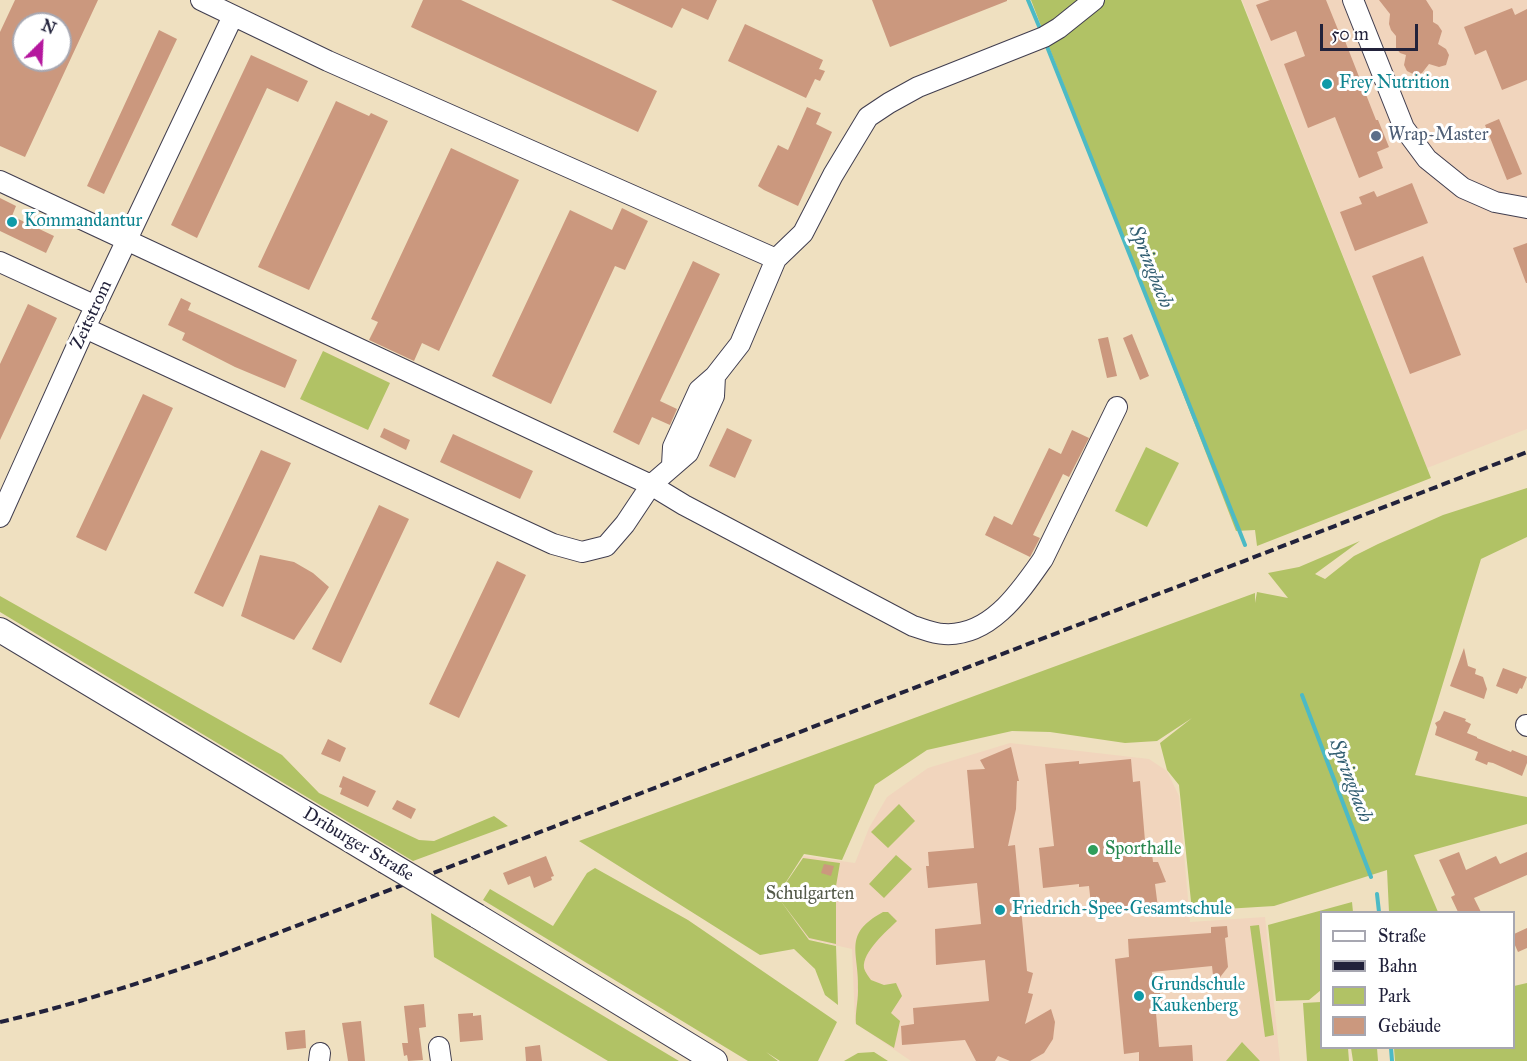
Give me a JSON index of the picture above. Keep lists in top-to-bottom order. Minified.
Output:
{"streets":{"main road":["Driburger Straße"],"street":["Zeitstrom"]},"water":["Springbach"],"parks":["Schulgarten"],"places":["Frey Nutrition","Wrap-Master","Kommandantur","Sporthalle","Friedrich-Spee-Gesamtschule","Grundschule Kaukenberg"],"legend":["Straße","Bahn","Park","Gebäude"],"scale_bar":"50 m","north":"top right"}
